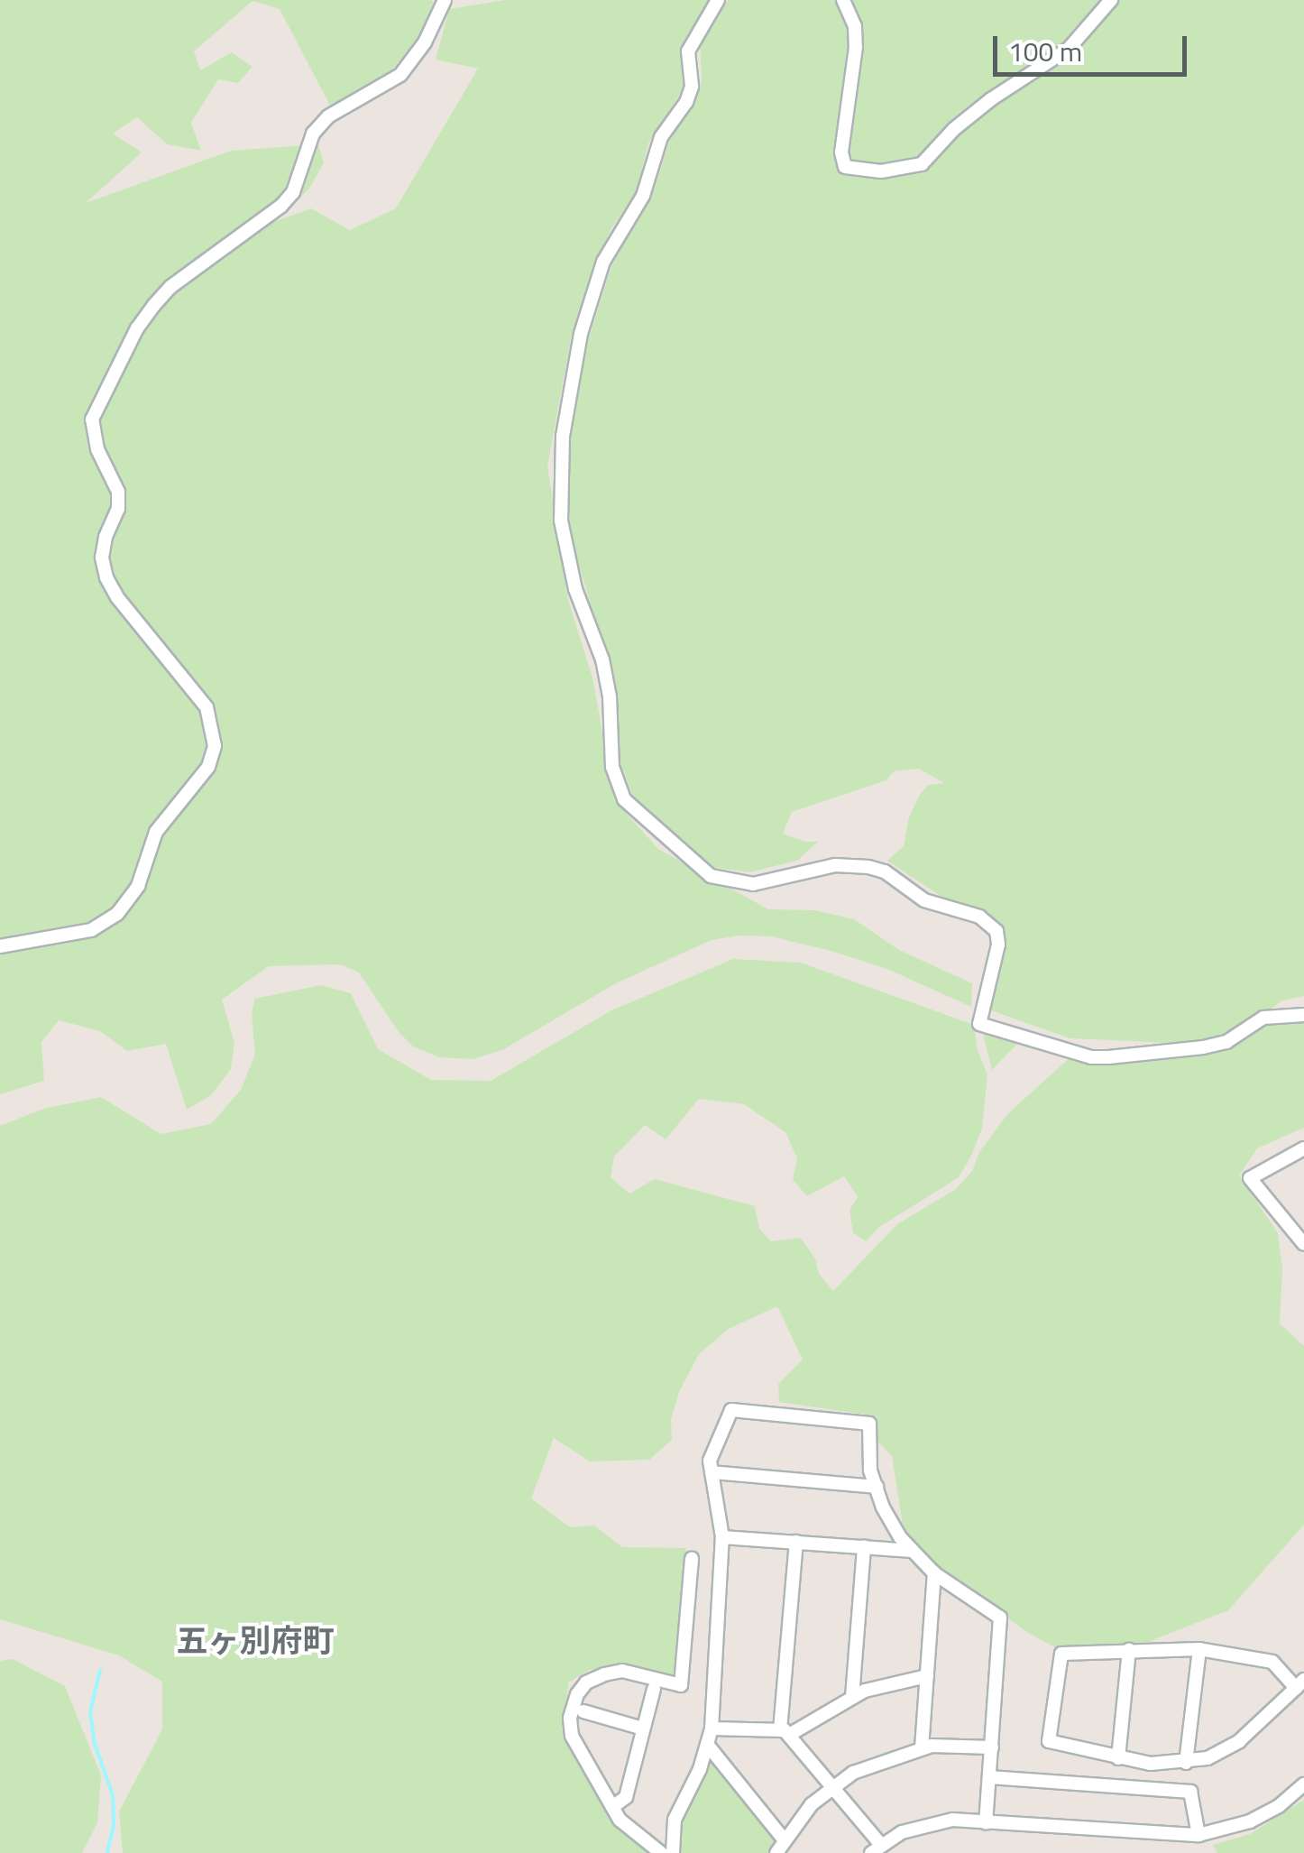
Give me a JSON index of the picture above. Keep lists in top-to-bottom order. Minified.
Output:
{"districts":["五ヶ別府町"],"scale_bar":"100 m"}
